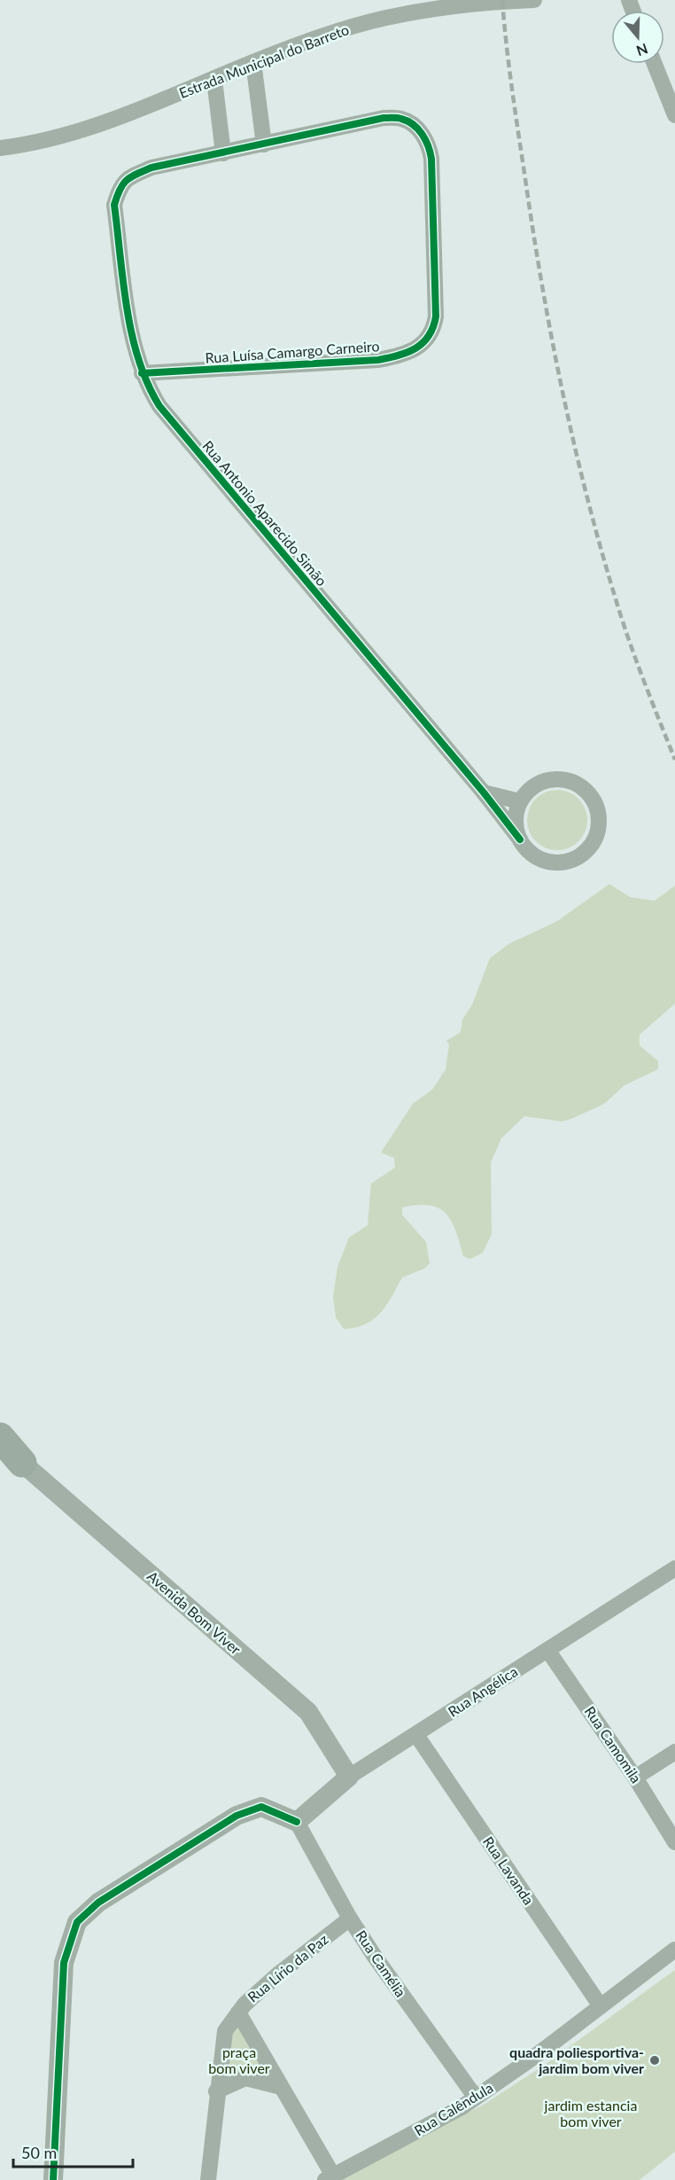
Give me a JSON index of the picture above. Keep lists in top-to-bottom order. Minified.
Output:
{"streets":{"street":["Estrada Municipal do Barreto","Rua Luísa Camargo Carneiro","Rua Antonio Aparecido Simão","Avenida Bom Viver","Rua Angélica","Rua Camomila","Rua Lavanda","Rua Camélia","Rua Lírio da Paz","Rua Calêndula"]},"crossings":[["Rua Luísa Camargo Carneiro","Rua Antonio Aparecido Simão"],["Avenida Bom Viver","Rua Angélica"],["Rua Angélica","Rua Camomila"],["Rua Angélica","Rua Lavanda"],["Rua Angélica","Rua Camélia"],["Rua Lavanda","Rua Calêndula"],["Rua Camélia","Rua Lírio da Paz"],["Rua Camélia","Rua Calêndula"]],"parks":["praça bom viver","jardim estancia bom viver"],"places":["quadra poliesportiva- jardim bom viver"],"scale_bar":"50 m","north":"bottom"}
